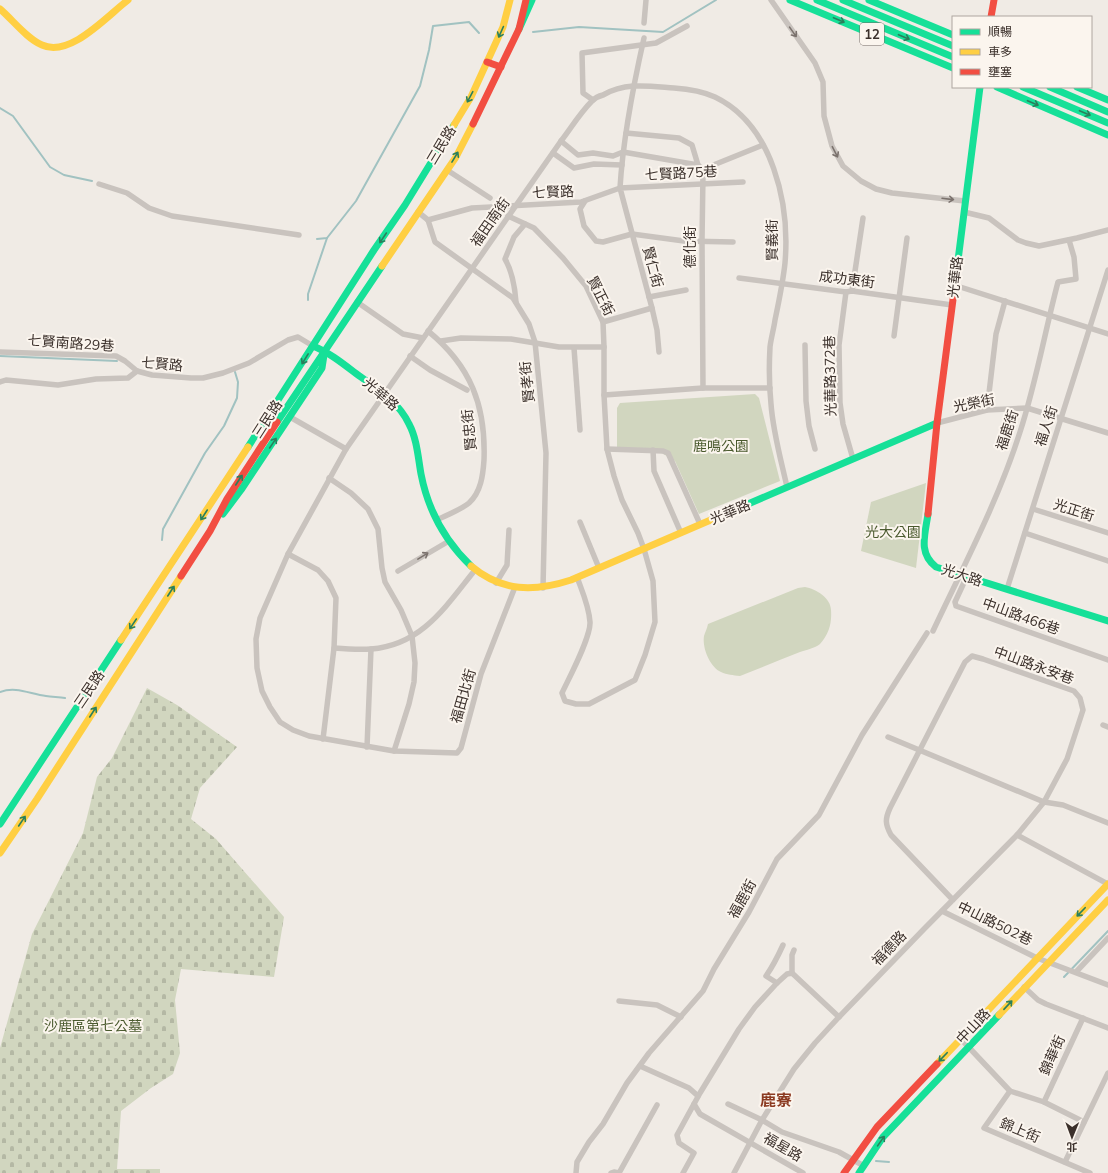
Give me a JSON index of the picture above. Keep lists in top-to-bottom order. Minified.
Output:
{"streets":{"street":["12","三民路","七賢路75巷","七賢路","福田南街","賢義街","德化街","賢仁街","光華路","成功東街","賢正街","七賢南路29巷","光華路372巷","賢孝街","光榮街","福人街","賢忠街","福鹿街","光正街","光大路","中山路466巷","中山路永安巷","福田北街","中山路502巷","福德路","中山路","錦華街","錦上街","福星路"]},"crossings":[["三民路","七賢路"],["三民路","光華路"],["七賢路75巷","七賢路"],["七賢路75巷","德化街"],["七賢路75巷","賢仁街"],["七賢路","福田南街"],["七賢路","賢仁街"],["七賢路","光華路"],["七賢路","七賢南路29巷"],["七賢路","賢孝街"],["福田南街","賢義街"],["福田南街","光華路"],["福田南街","賢正街"],["福田南街","賢孝街"],["福田南街","賢忠街"],["福田南街","福田北街"],["賢義街","光華路"],["賢義街","成功東街"],["光華路","成功東街"],["光華路","賢正街"],["光華路","光華路372巷"],["光華路","賢孝街"],["光華路","光榮街"],["光華路","賢忠街"],["光華路","光大路"],["光華路","福田北街"],["成功東街","光華路372巷"],["光榮街","福人街"],["光榮街","福鹿街"],["光榮街","光大路"],["福人街","光正街"],["福人街","光大路"],["福鹿街","光大路"],["福鹿街","中山路466巷"],["光大路","中山路466巷"],["中山路永安巷","福德路"],["中山路502巷","福德路"],["中山路502巷","中山路"],["福德路","福星路"]],"districts":["鹿寮"],"parks":["鹿鳴公園","光大公園","沙鹿區第七公墓"],"legend":["順暢","車多","壅塞"],"north":"bottom"}
